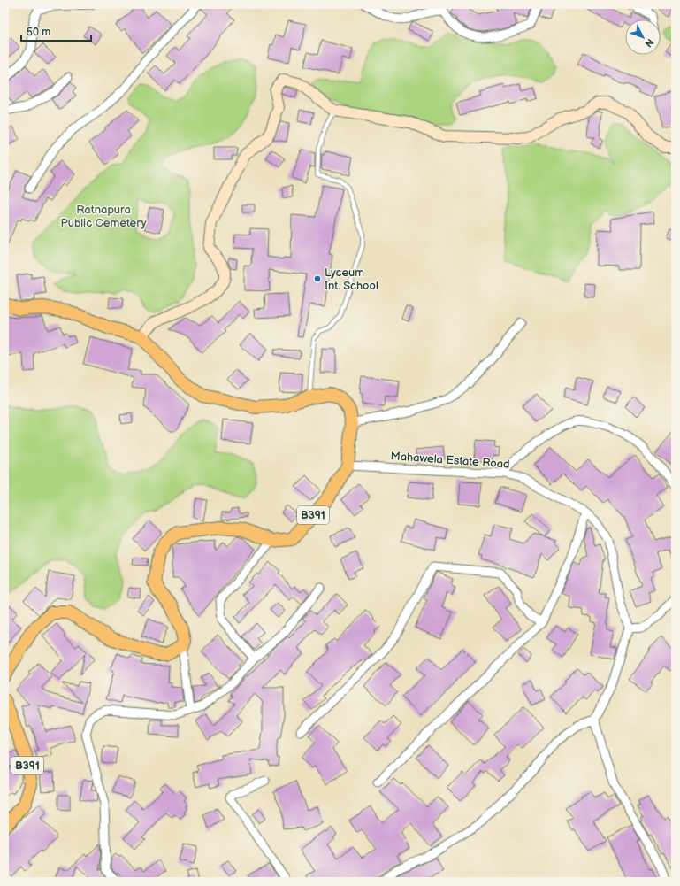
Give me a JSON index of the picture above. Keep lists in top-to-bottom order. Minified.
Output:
{"streets":{"main road":["B391"],"street":["Mahawela Estate Road"]},"crossings":[["Mahawela Estate Road","B391"]],"parks":["Ratnapura Public Cemetery"],"places":["Lyceum Int. School"],"scale_bar":"50 m","north":"bottom right"}
